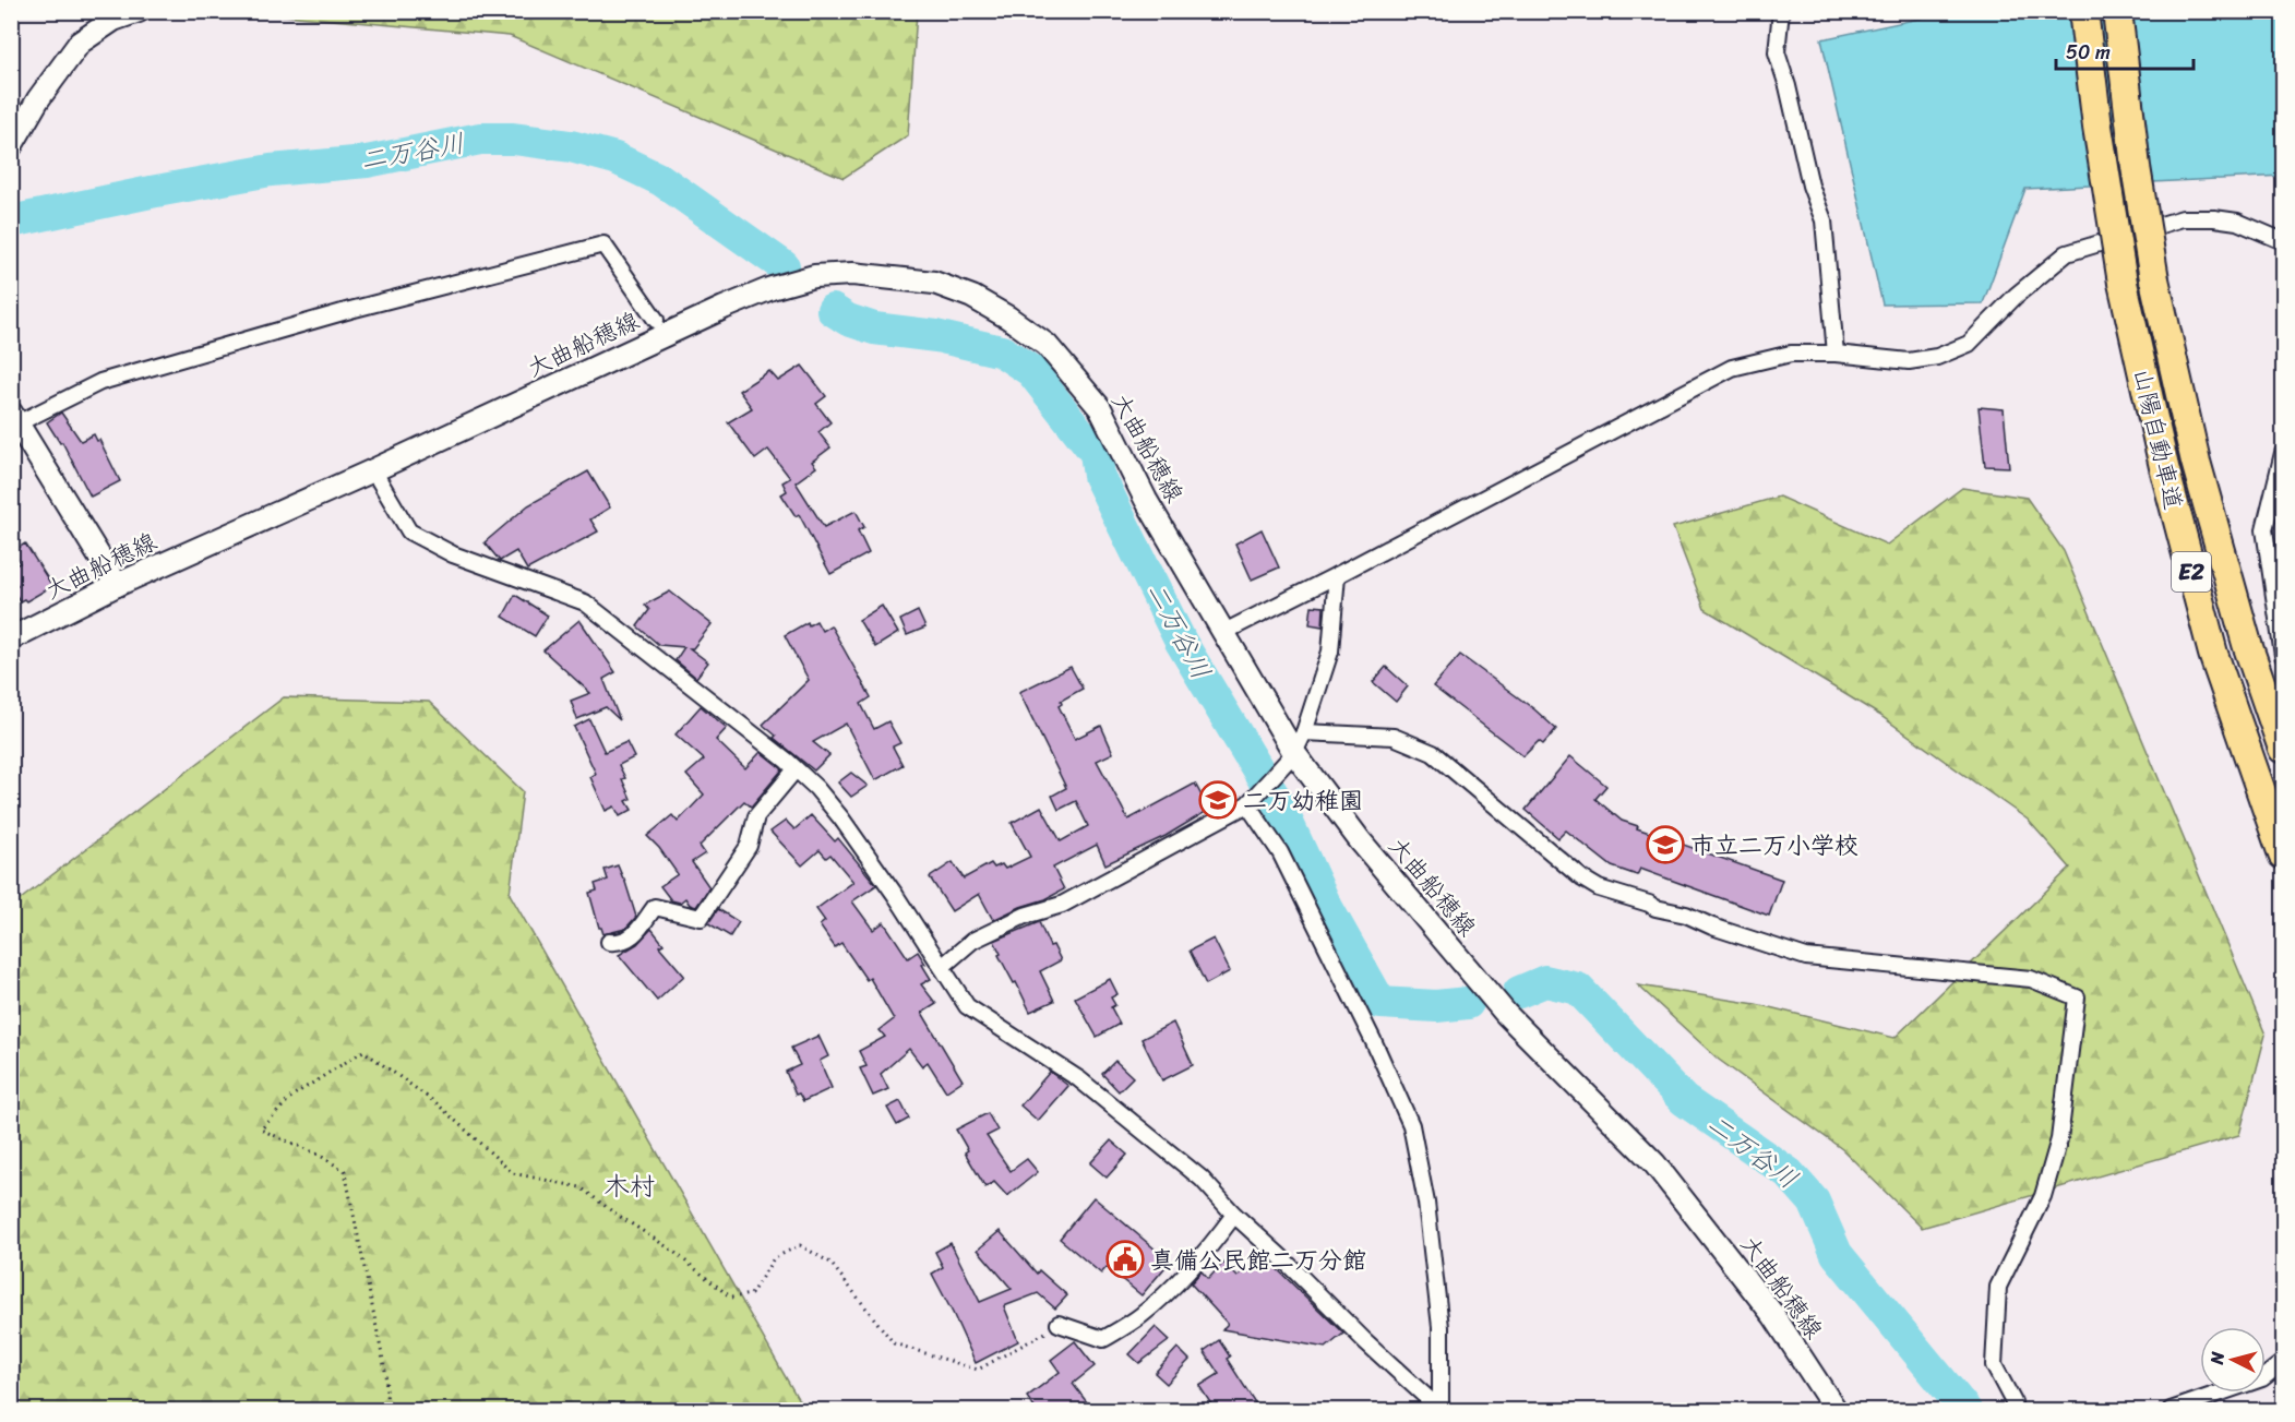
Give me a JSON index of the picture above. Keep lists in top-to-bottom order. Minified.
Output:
{"streets":{"highway":["山陽自動車道","E2"],"main road":["大曲船穂線"]},"districts":["木村"],"water":["二万谷川"],"places":{"school or university":["二万幼稚園","市立二万小学校"],"public building":["真備公民館二万分館"]},"scale_bar":"50 m","north":"left"}
